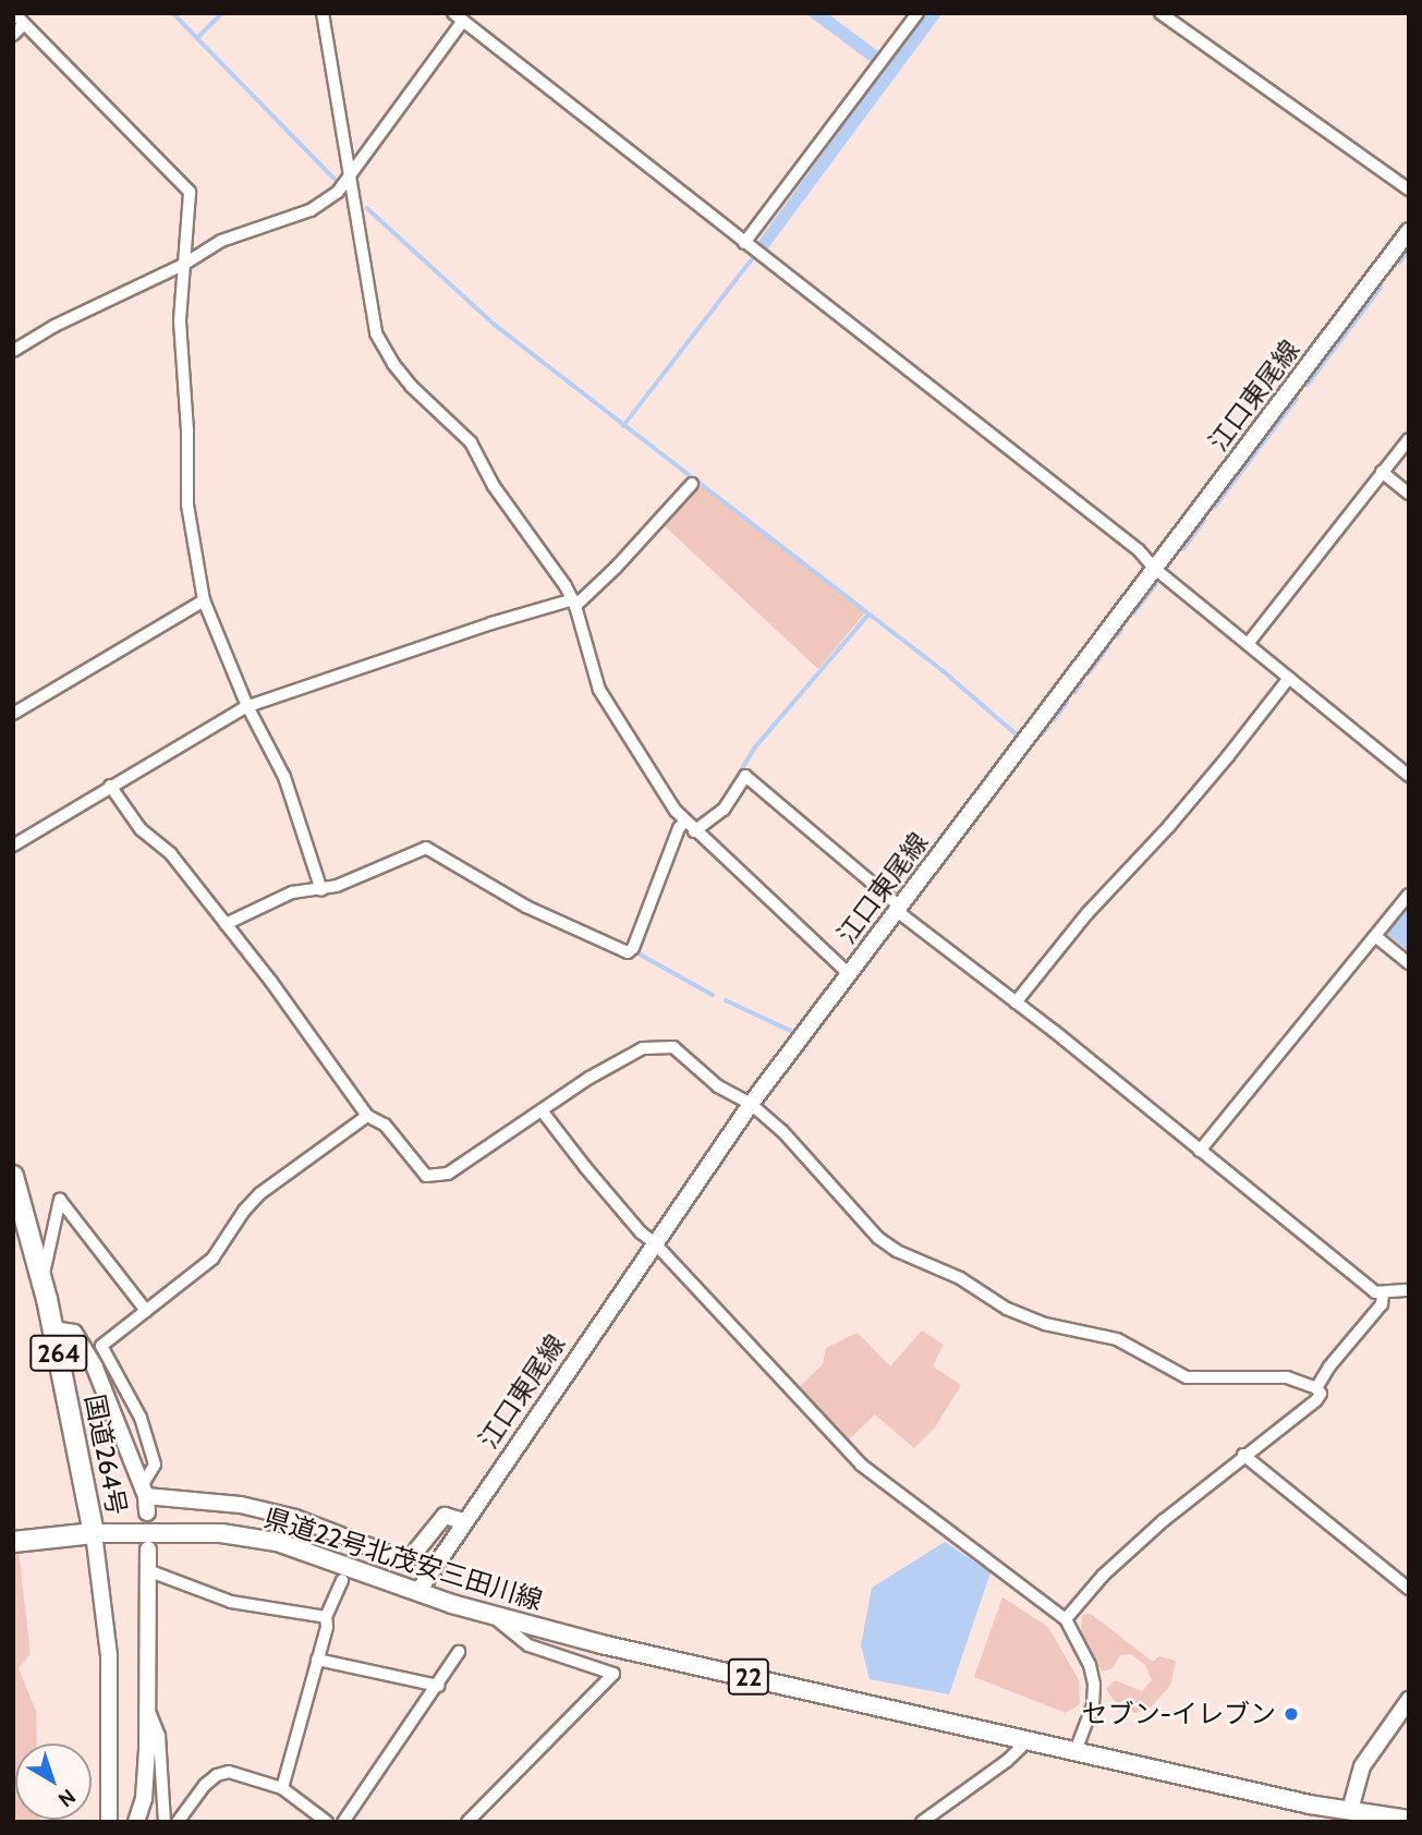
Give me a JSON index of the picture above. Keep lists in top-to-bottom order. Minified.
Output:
{"streets":{"highway":["264","国道264号"],"main road":["江口東尾線","県道22号北茂安三田川線","22"]},"crossings":[["江口東尾線","県道22号北茂安三田川線"],["国道264号","県道22号北茂安三田川線"]],"places":["セブン-イレブン"],"north":"bottom right"}
